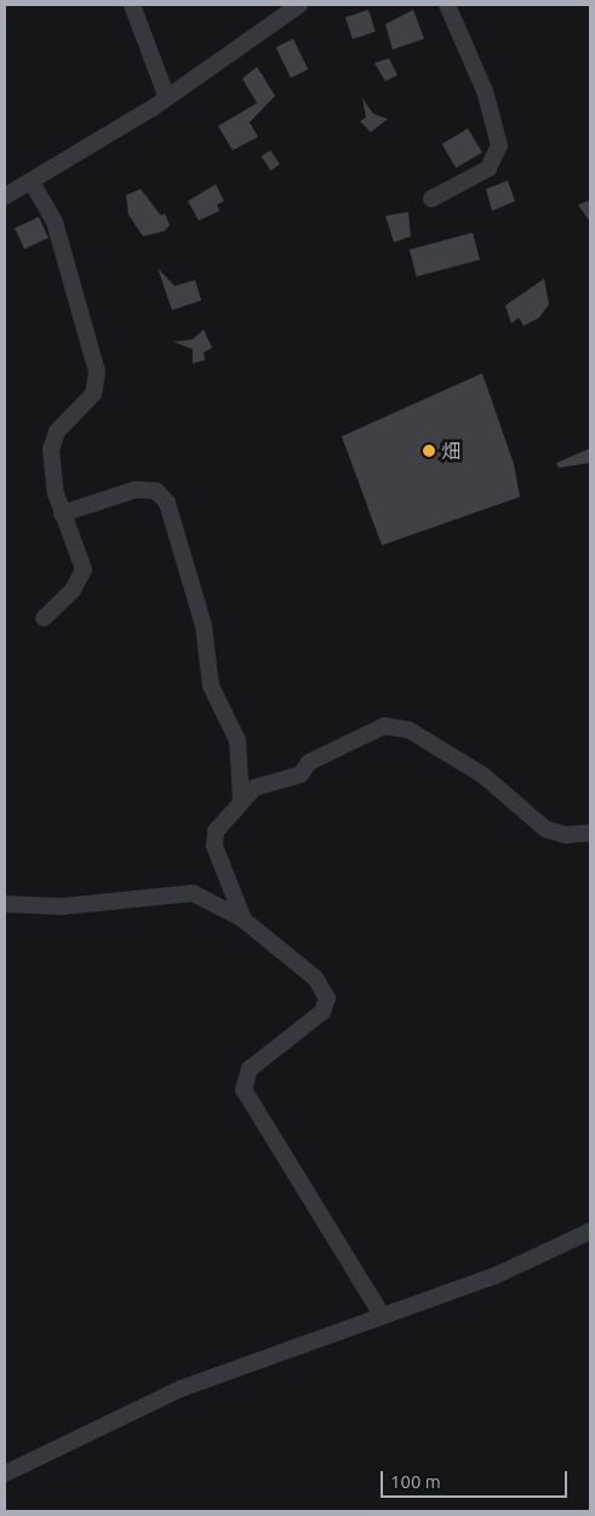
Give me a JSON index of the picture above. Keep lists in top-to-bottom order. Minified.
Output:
{"places":["畑"],"scale_bar":"100 m"}
